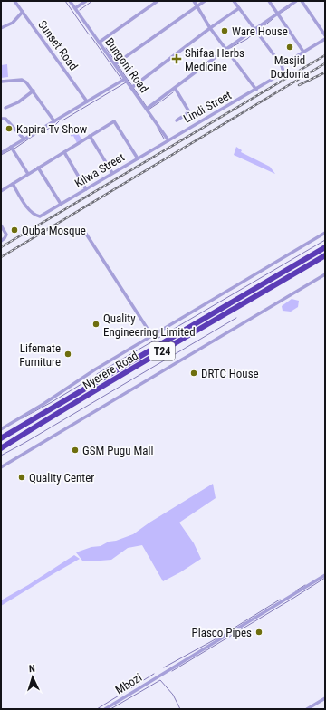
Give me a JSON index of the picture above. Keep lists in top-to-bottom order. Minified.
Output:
{"streets":{"highway":["T24","Nyerere Road"],"street":["Sunset Road","Bungoni Road","Lindi Street","Kilwa Street","Mbozi"]},"crossings":[["Bungoni Road","Lindi Street"],["Bungoni Road","Kilwa Street"],["Lindi Street","Kilwa Street"]],"places":{"other":["Ware House","Masjid Dodoma","Kapira Tv Show","Quba Mosque","Quality Engineering Limited","Lifemate Furniture","DRTC House","GSM Pugu Mall","Quality Center","Plasco Pipes"],"health":["Shifaa Herbs Medicine"]},"north":"top"}
